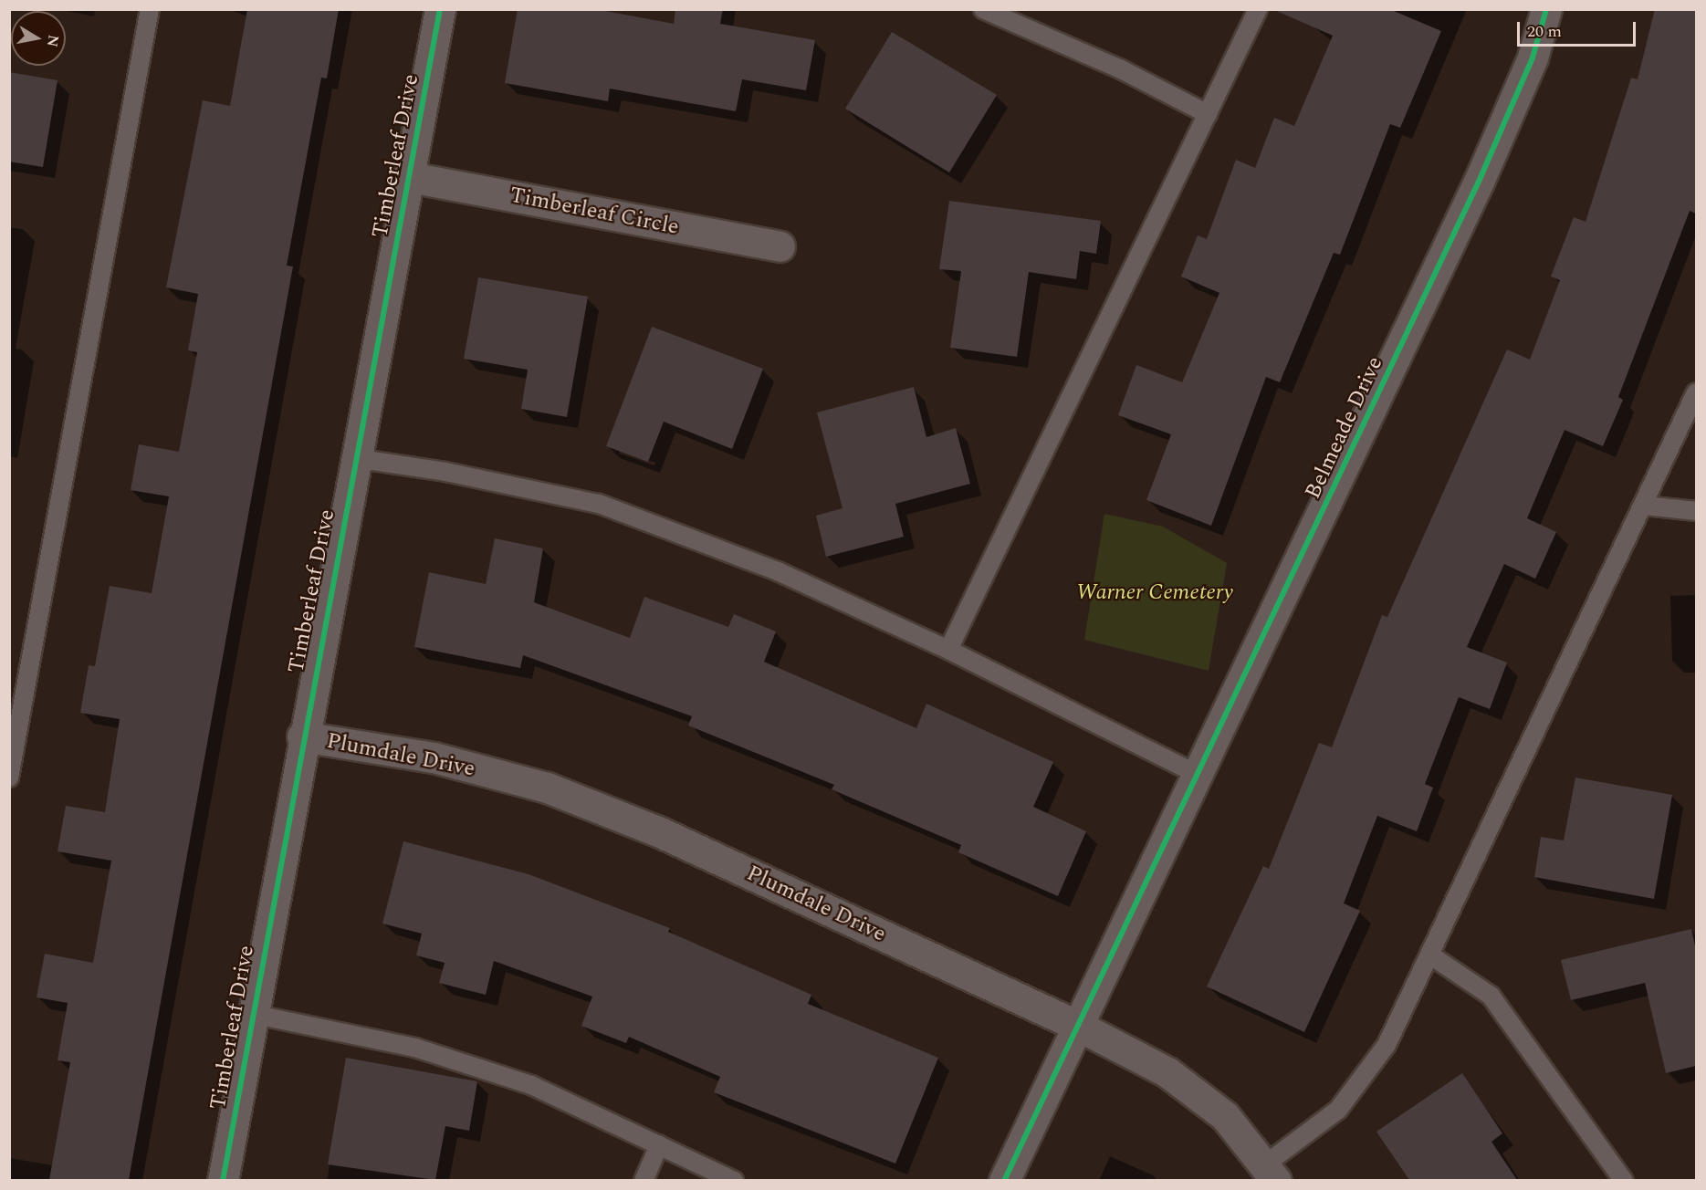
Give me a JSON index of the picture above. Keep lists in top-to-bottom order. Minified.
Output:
{"streets":{"street":["Timberleaf Drive","Timberleaf Circle","Belmeade Drive","Plumdale Drive"]},"crossings":[["Timberleaf Drive","Timberleaf Circle"],["Timberleaf Drive","Plumdale Drive"],["Belmeade Drive","Plumdale Drive"]],"parks":["Warner Cemetery"],"scale_bar":"20 m","north":"right"}
